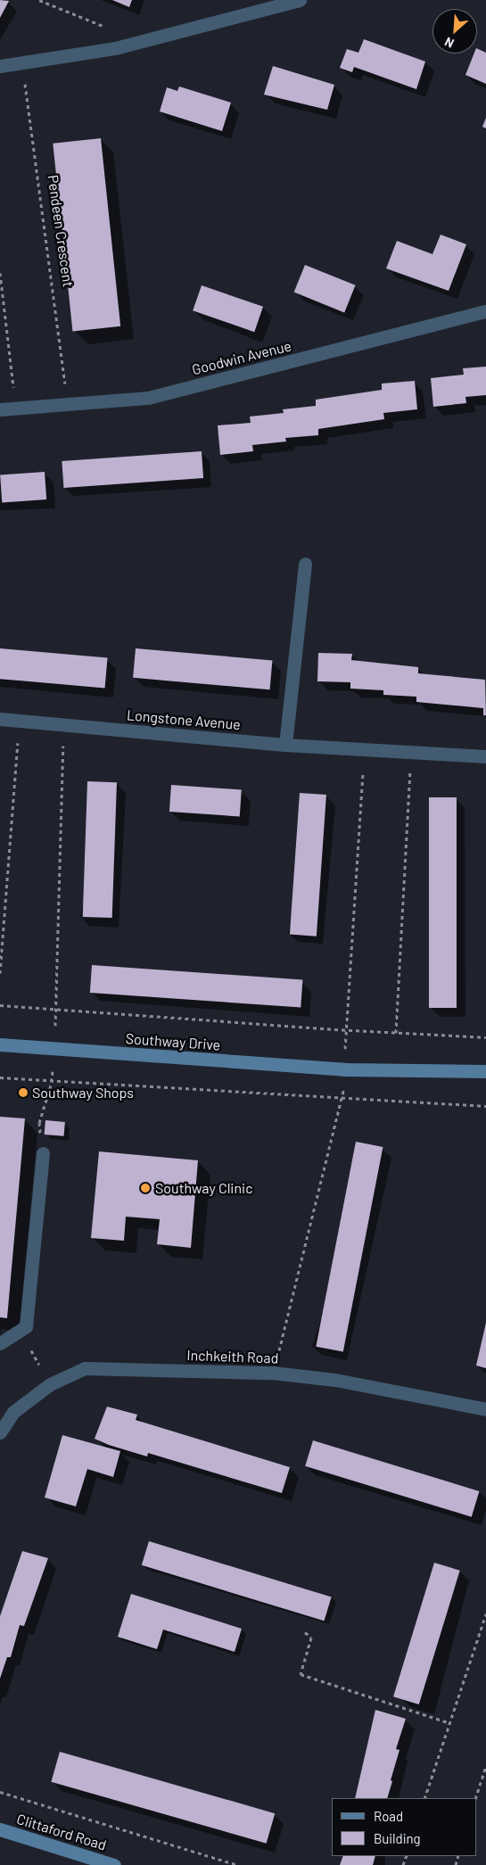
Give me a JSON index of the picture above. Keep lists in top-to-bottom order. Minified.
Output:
{"streets":{"street":["Goodwin Avenue","Longstone Avenue","Southway Drive","Inchkeith Road","Clittaford Road"],"path":["Pendeen Crescent"]},"crossings":[["Pendeen Crescent","Goodwin Avenue"]],"places":["Southway Shops","Southway Clinic"],"legend":["Road","Building"],"north":"bottom left"}
